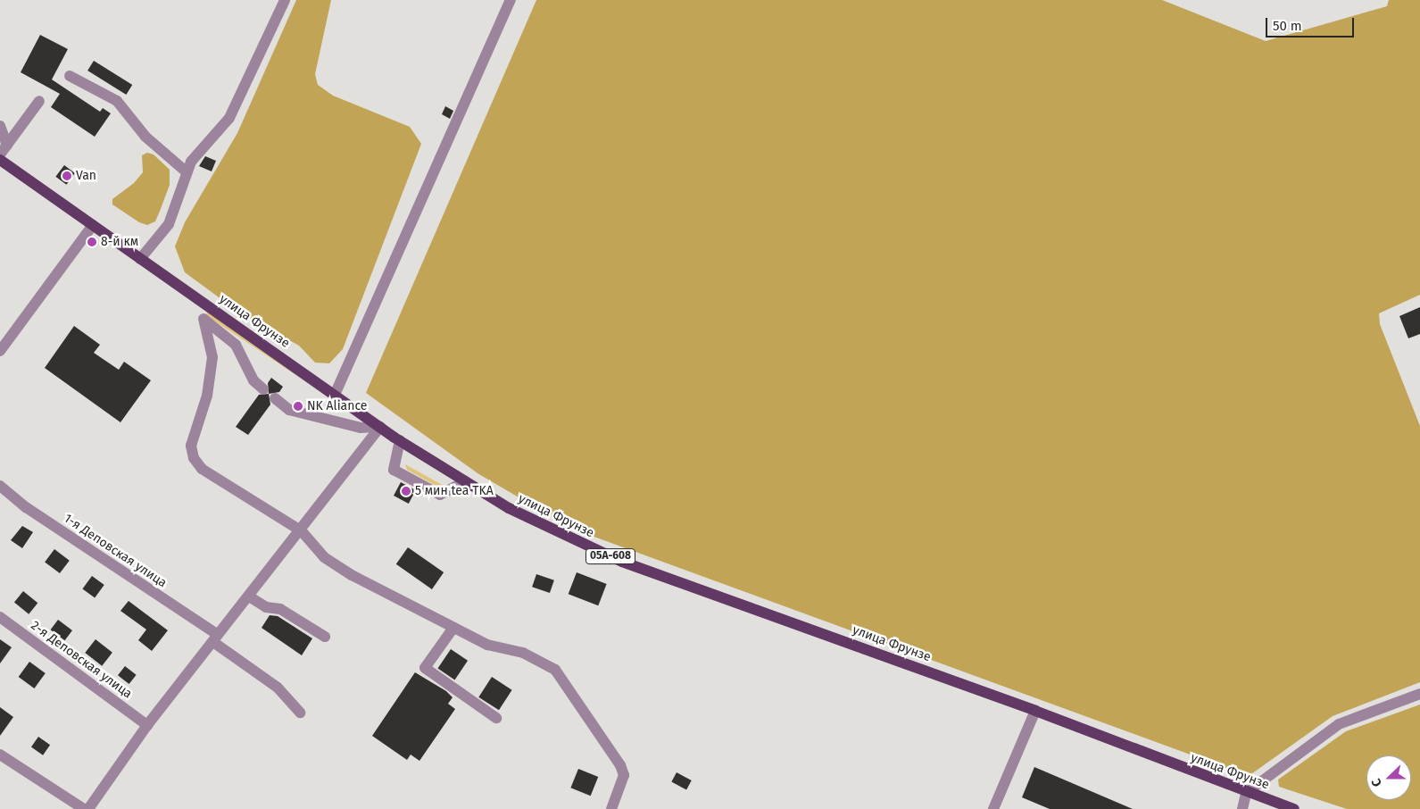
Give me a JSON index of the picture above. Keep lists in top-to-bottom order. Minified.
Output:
{"streets":{"main road":["улица Фрунзе","05А-608"],"street":["1-я Деповская улица","2-я Деповская улица"]},"places":["Van","8-й км","NK Aliance","5 мин tea TKA"],"scale_bar":"50 m","north":"left"}
